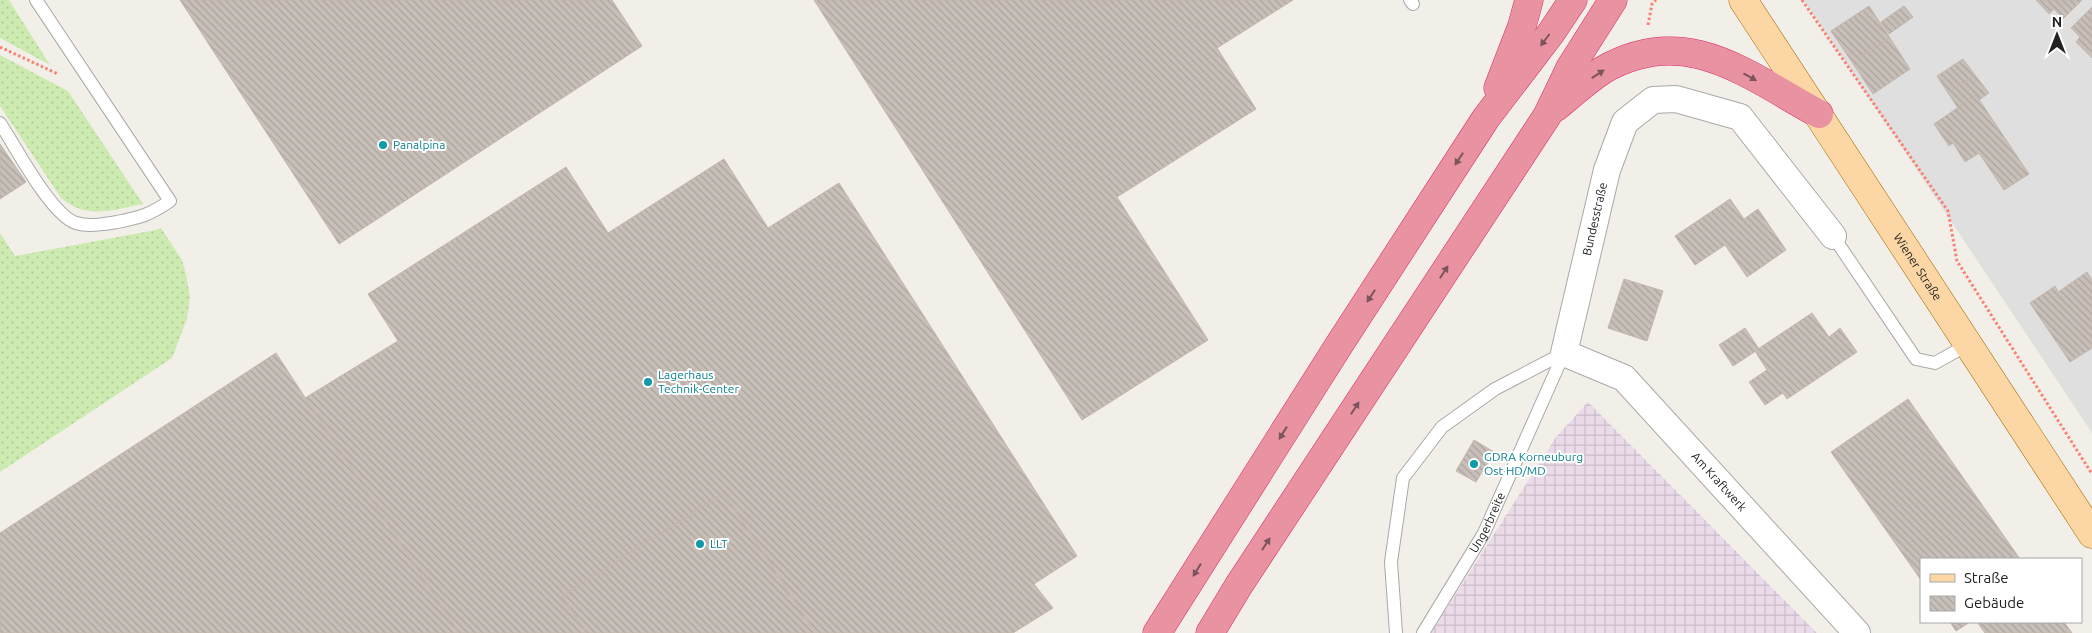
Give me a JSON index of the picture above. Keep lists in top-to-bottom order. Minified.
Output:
{"streets":{"main road":["Wiener Straße"],"street":["Bundesstraße","Am Kraftwerk"],"lane":["Ungerbreite"]},"crossings":[["Bundesstraße","Am Kraftwerk"],["Bundesstraße","Ungerbreite"],["Am Kraftwerk","Ungerbreite"]],"places":["Panalpina","Lagerhaus Technik-Center","GDRA Korneuburg Ost HD/MD","LLT"],"legend":["Straße","Gebäude"],"north":"top"}
